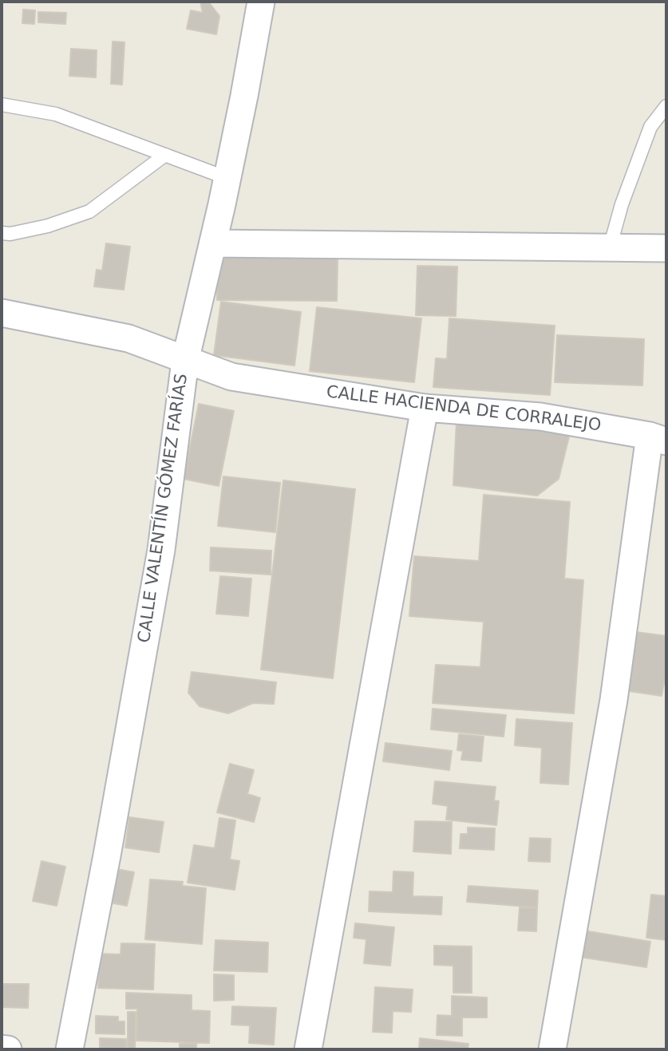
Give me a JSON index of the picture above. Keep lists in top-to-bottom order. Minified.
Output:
{"streets":{"street":["CALLE HACIENDA DE CORRALEJO","CALLE VALENTÍN GÓMEZ FARÍAS"]},"crossings":[["CALLE HACIENDA DE CORRALEJO","CALLE VALENTÍN GÓMEZ FARÍAS"]]}
